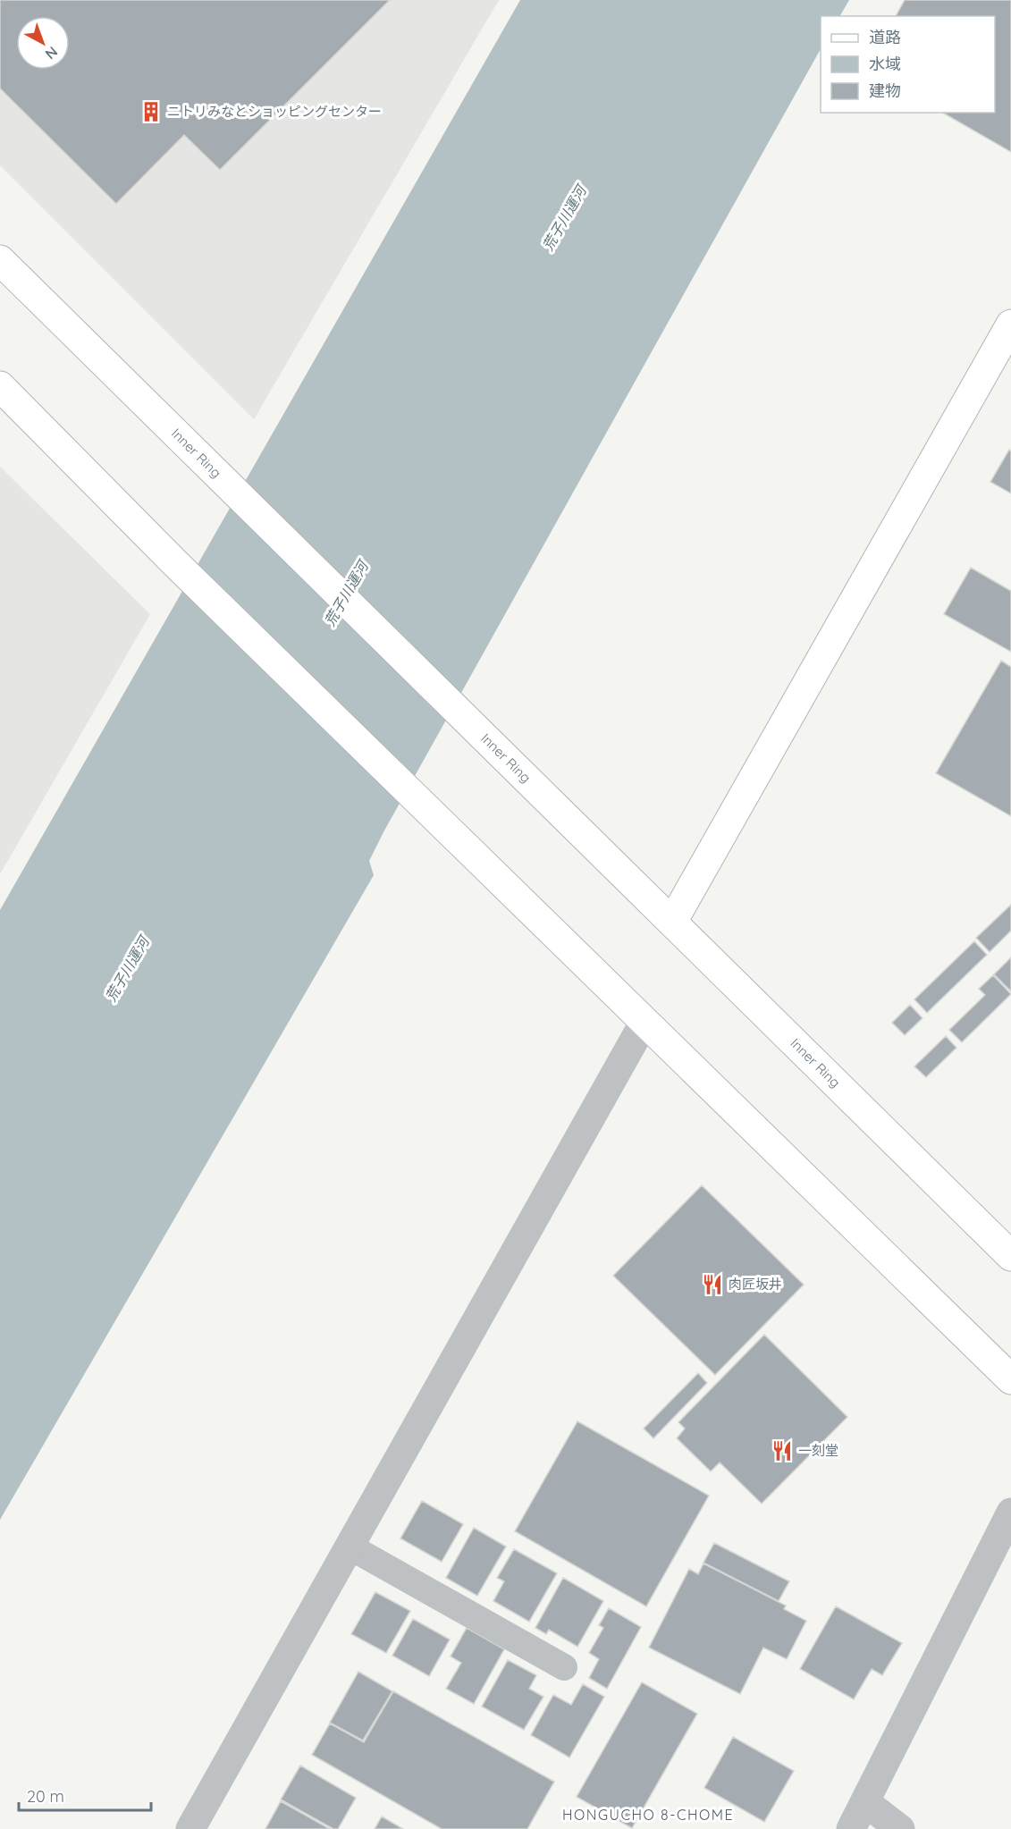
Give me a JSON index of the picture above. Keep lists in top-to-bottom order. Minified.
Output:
{"streets":{"main road":["Inner Ring"]},"districts":["HONGUCHO 8-CHOME"],"water":["荒子川運河"],"places":{"building":["ニトリみなとショッピングセンター"],"restaurant":["肉匠坂井","一刻堂"]},"legend":["道路","水域","建物"],"scale_bar":"20 m","north":"bottom right"}
